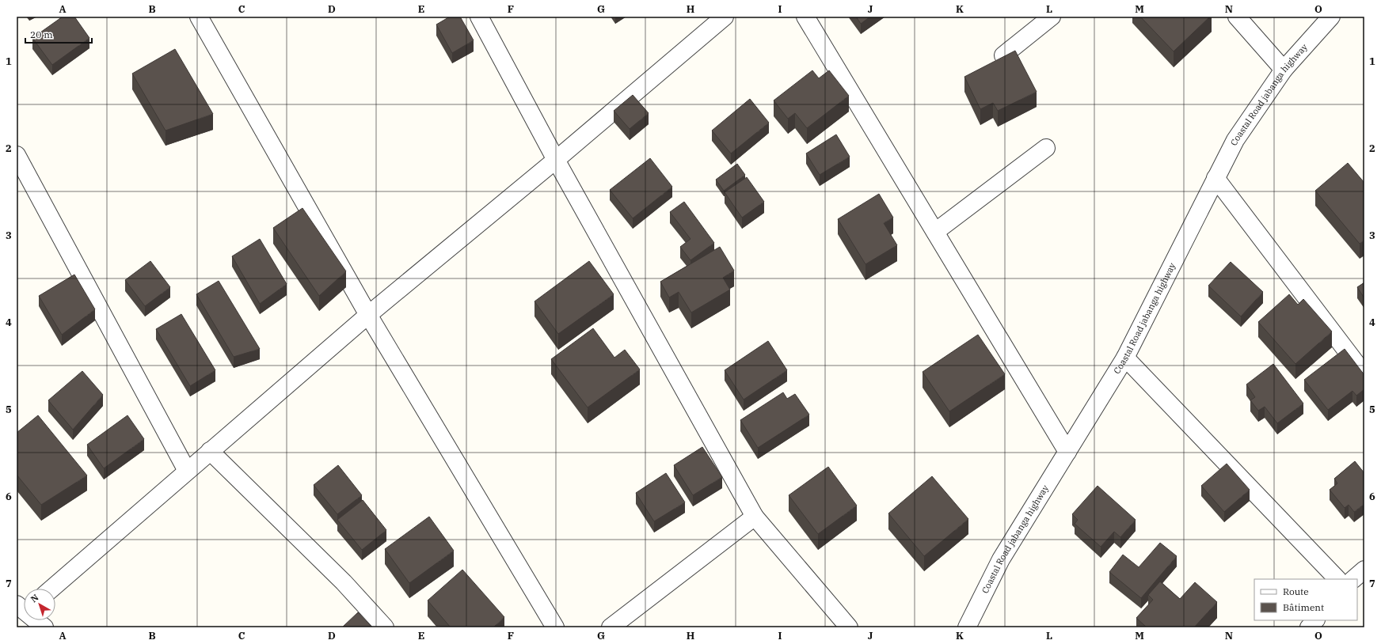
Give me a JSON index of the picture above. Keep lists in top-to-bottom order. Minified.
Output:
{"streets":{"street":["Coastal Road jabanga highway"]},"legend":["Route","Bâtiment"],"scale_bar":"20 m","north":"top left","grid":{"columns":["A","B","C","D","E","F","G","H","I","J","K","L","M","N","O"],"rows":["1","2","3","4","5","6","7"]}}
